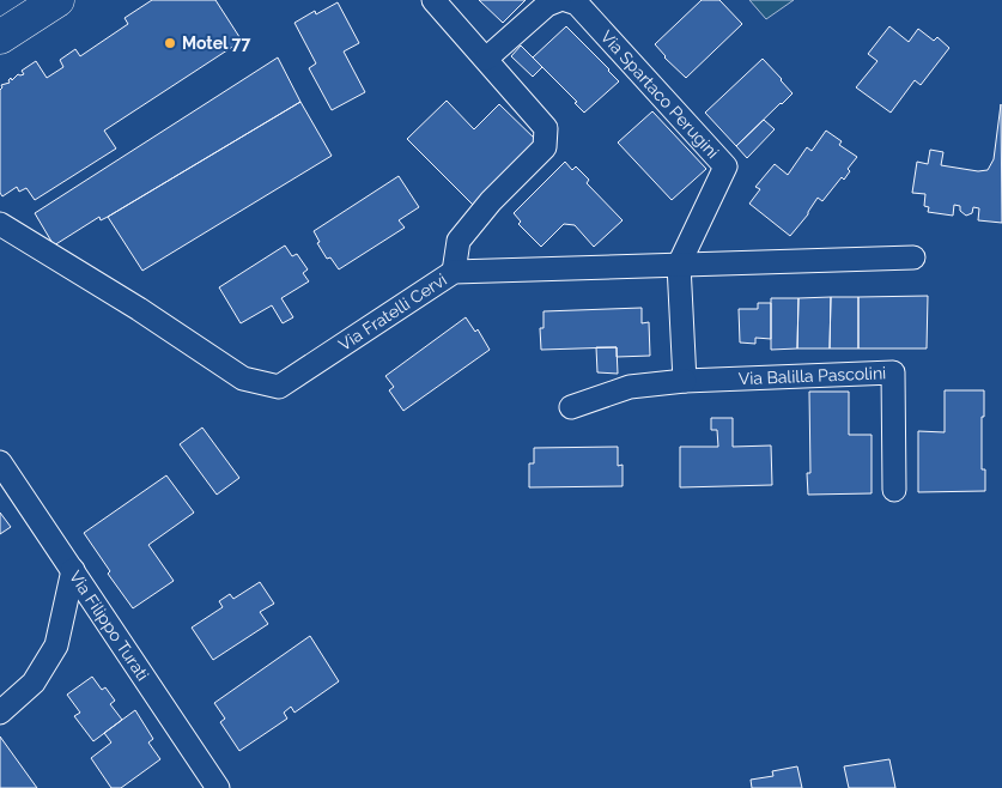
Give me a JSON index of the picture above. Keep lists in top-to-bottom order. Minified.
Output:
{"streets":{"street":["Via Spartaco Perugini","Via Fratelli Cervi","Via Balilla Pascolini","Via Filippo Turati"]},"crossings":[["Via Spartaco Perugini","Via Fratelli Cervi"]],"places":["Motel 77"]}
